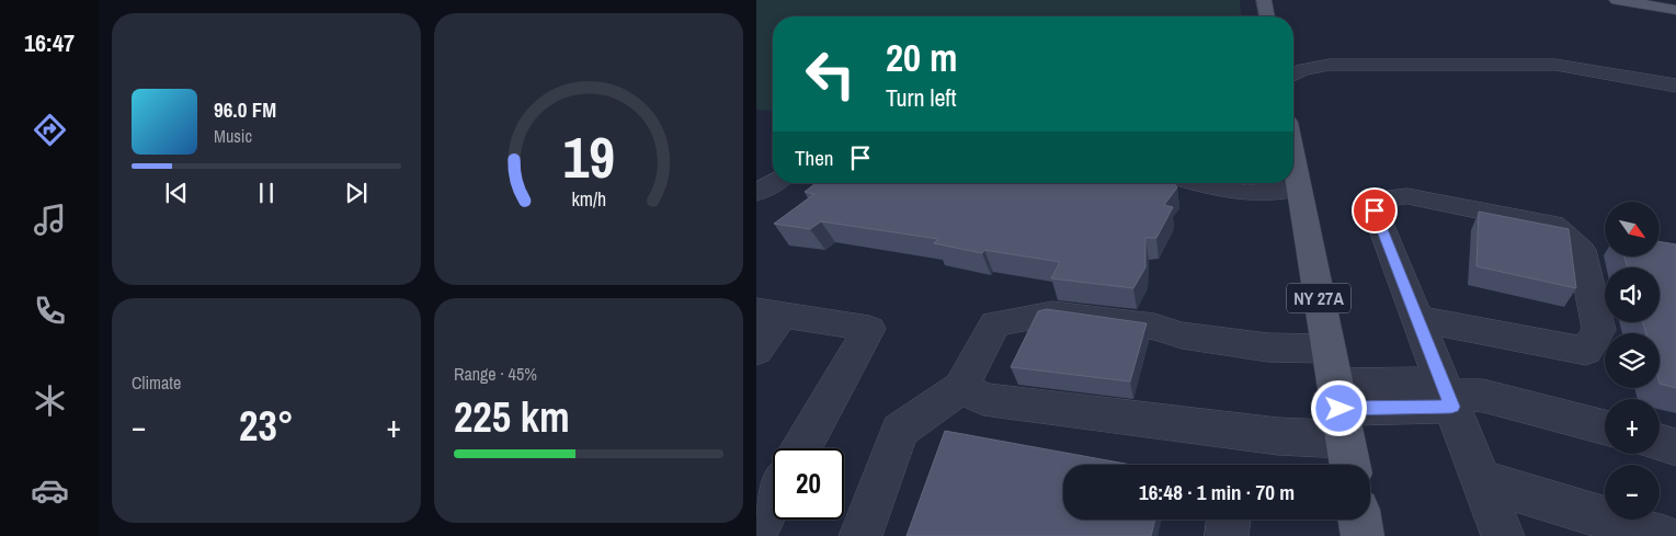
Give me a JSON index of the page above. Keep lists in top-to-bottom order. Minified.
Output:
{"streets":{"main road":["NY 27A"]},"north":"bottom right","page":{"tabs":"16:47","turn":["20 m","Turn left"],"song":["96.0 FM","Music"],"then":"Then","map_buttons":["+","−"],"tile":["Climate",["Range · 45%","225 km"]],"heat":["−","23°","+"],"limit":"20","trip":"16:48 · 1 min · 70 m","gauge":["19","km/h"]}}
